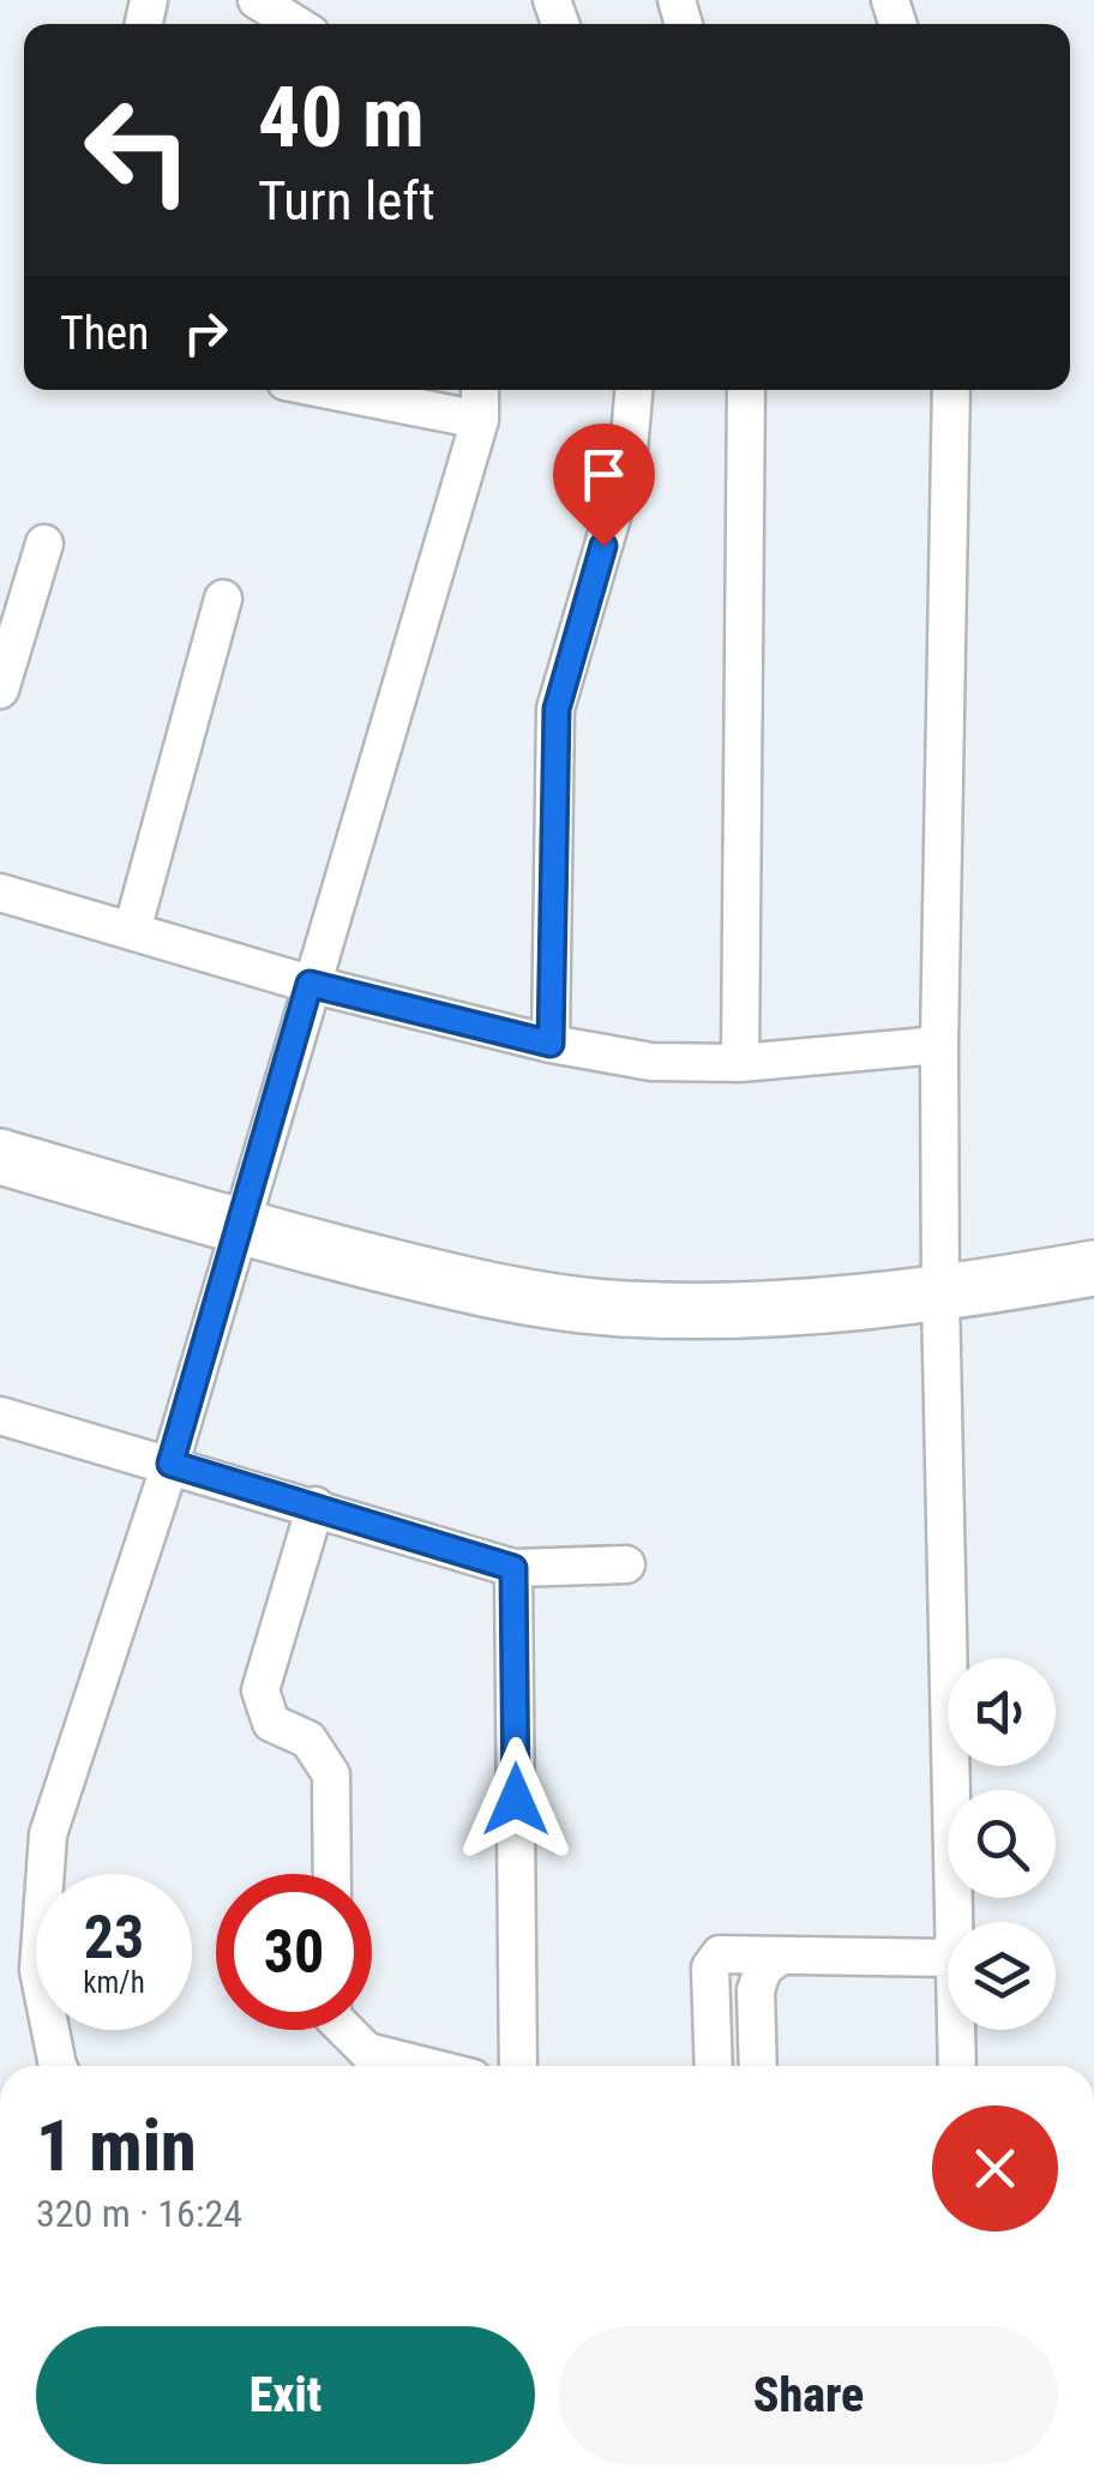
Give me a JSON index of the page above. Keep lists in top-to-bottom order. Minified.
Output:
{"page":{"turn":["40 m","Turn left"],"then":"Then","speed":"23 km/h","limit":"30","heading":["1 min","320 m · 16:24"],"buttons":["Exit","Share"]}}
